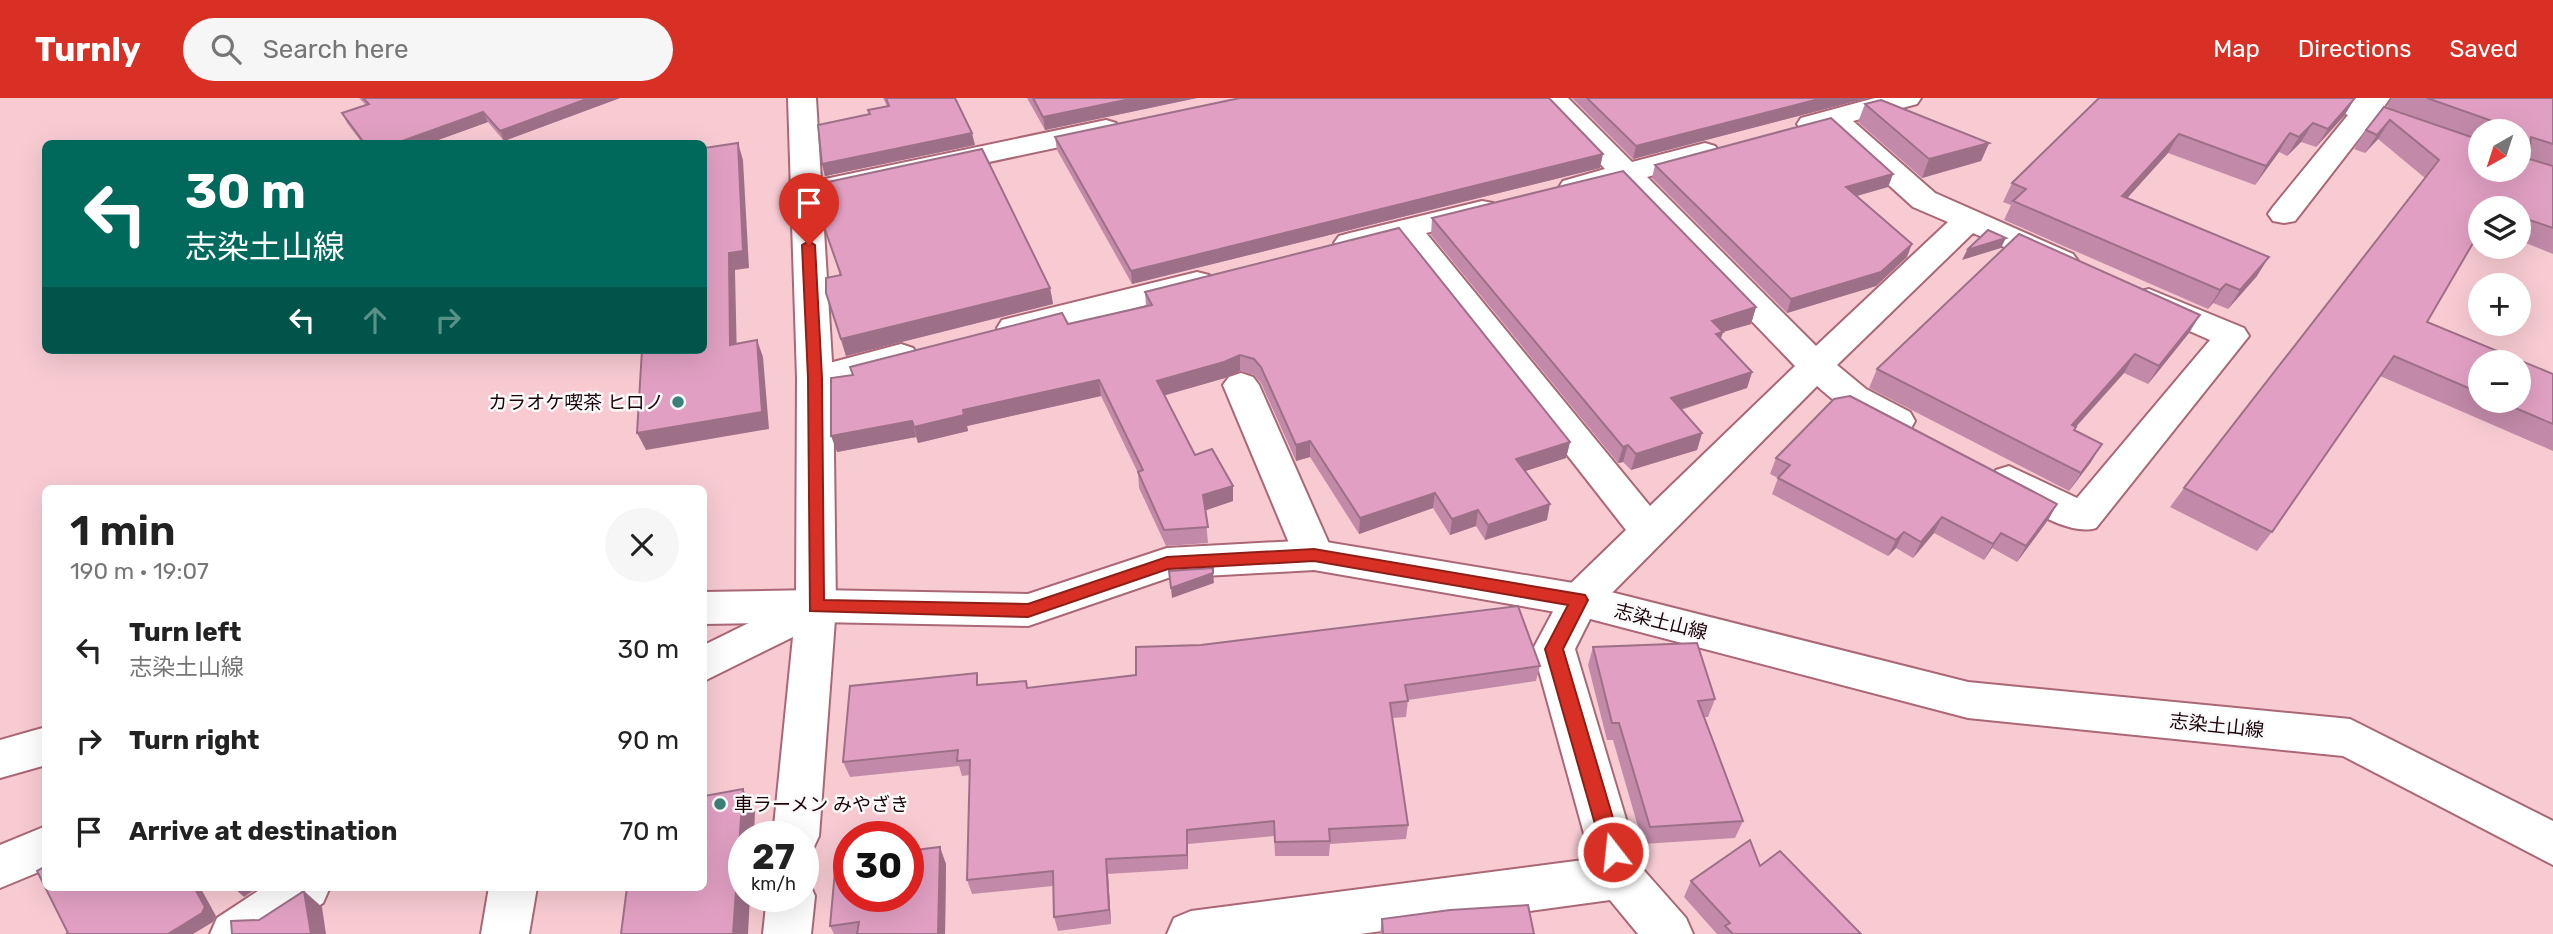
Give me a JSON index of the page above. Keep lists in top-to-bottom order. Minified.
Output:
{"streets":{"street":["志染土山線"]},"places":["カラオケ喫茶 ヒロノ","車ラーメン みやざき"],"north":"bottom left","page":{"header":"Turnly","search":"Search here","nav":["Map","Directions","Saved"],"map_buttons":["+","−"],"turn":["30 m","志染土山線"],"heading":["1 min","190 m · 19:07"],"list":[{"name":"Turn left","note":"志染土山線","value":"30 m"},{"name":"Turn right","value":"90 m"},{"name":"Arrive at destination","value":"70 m"}],"speed":"27 km/h","limit":"30"}}
